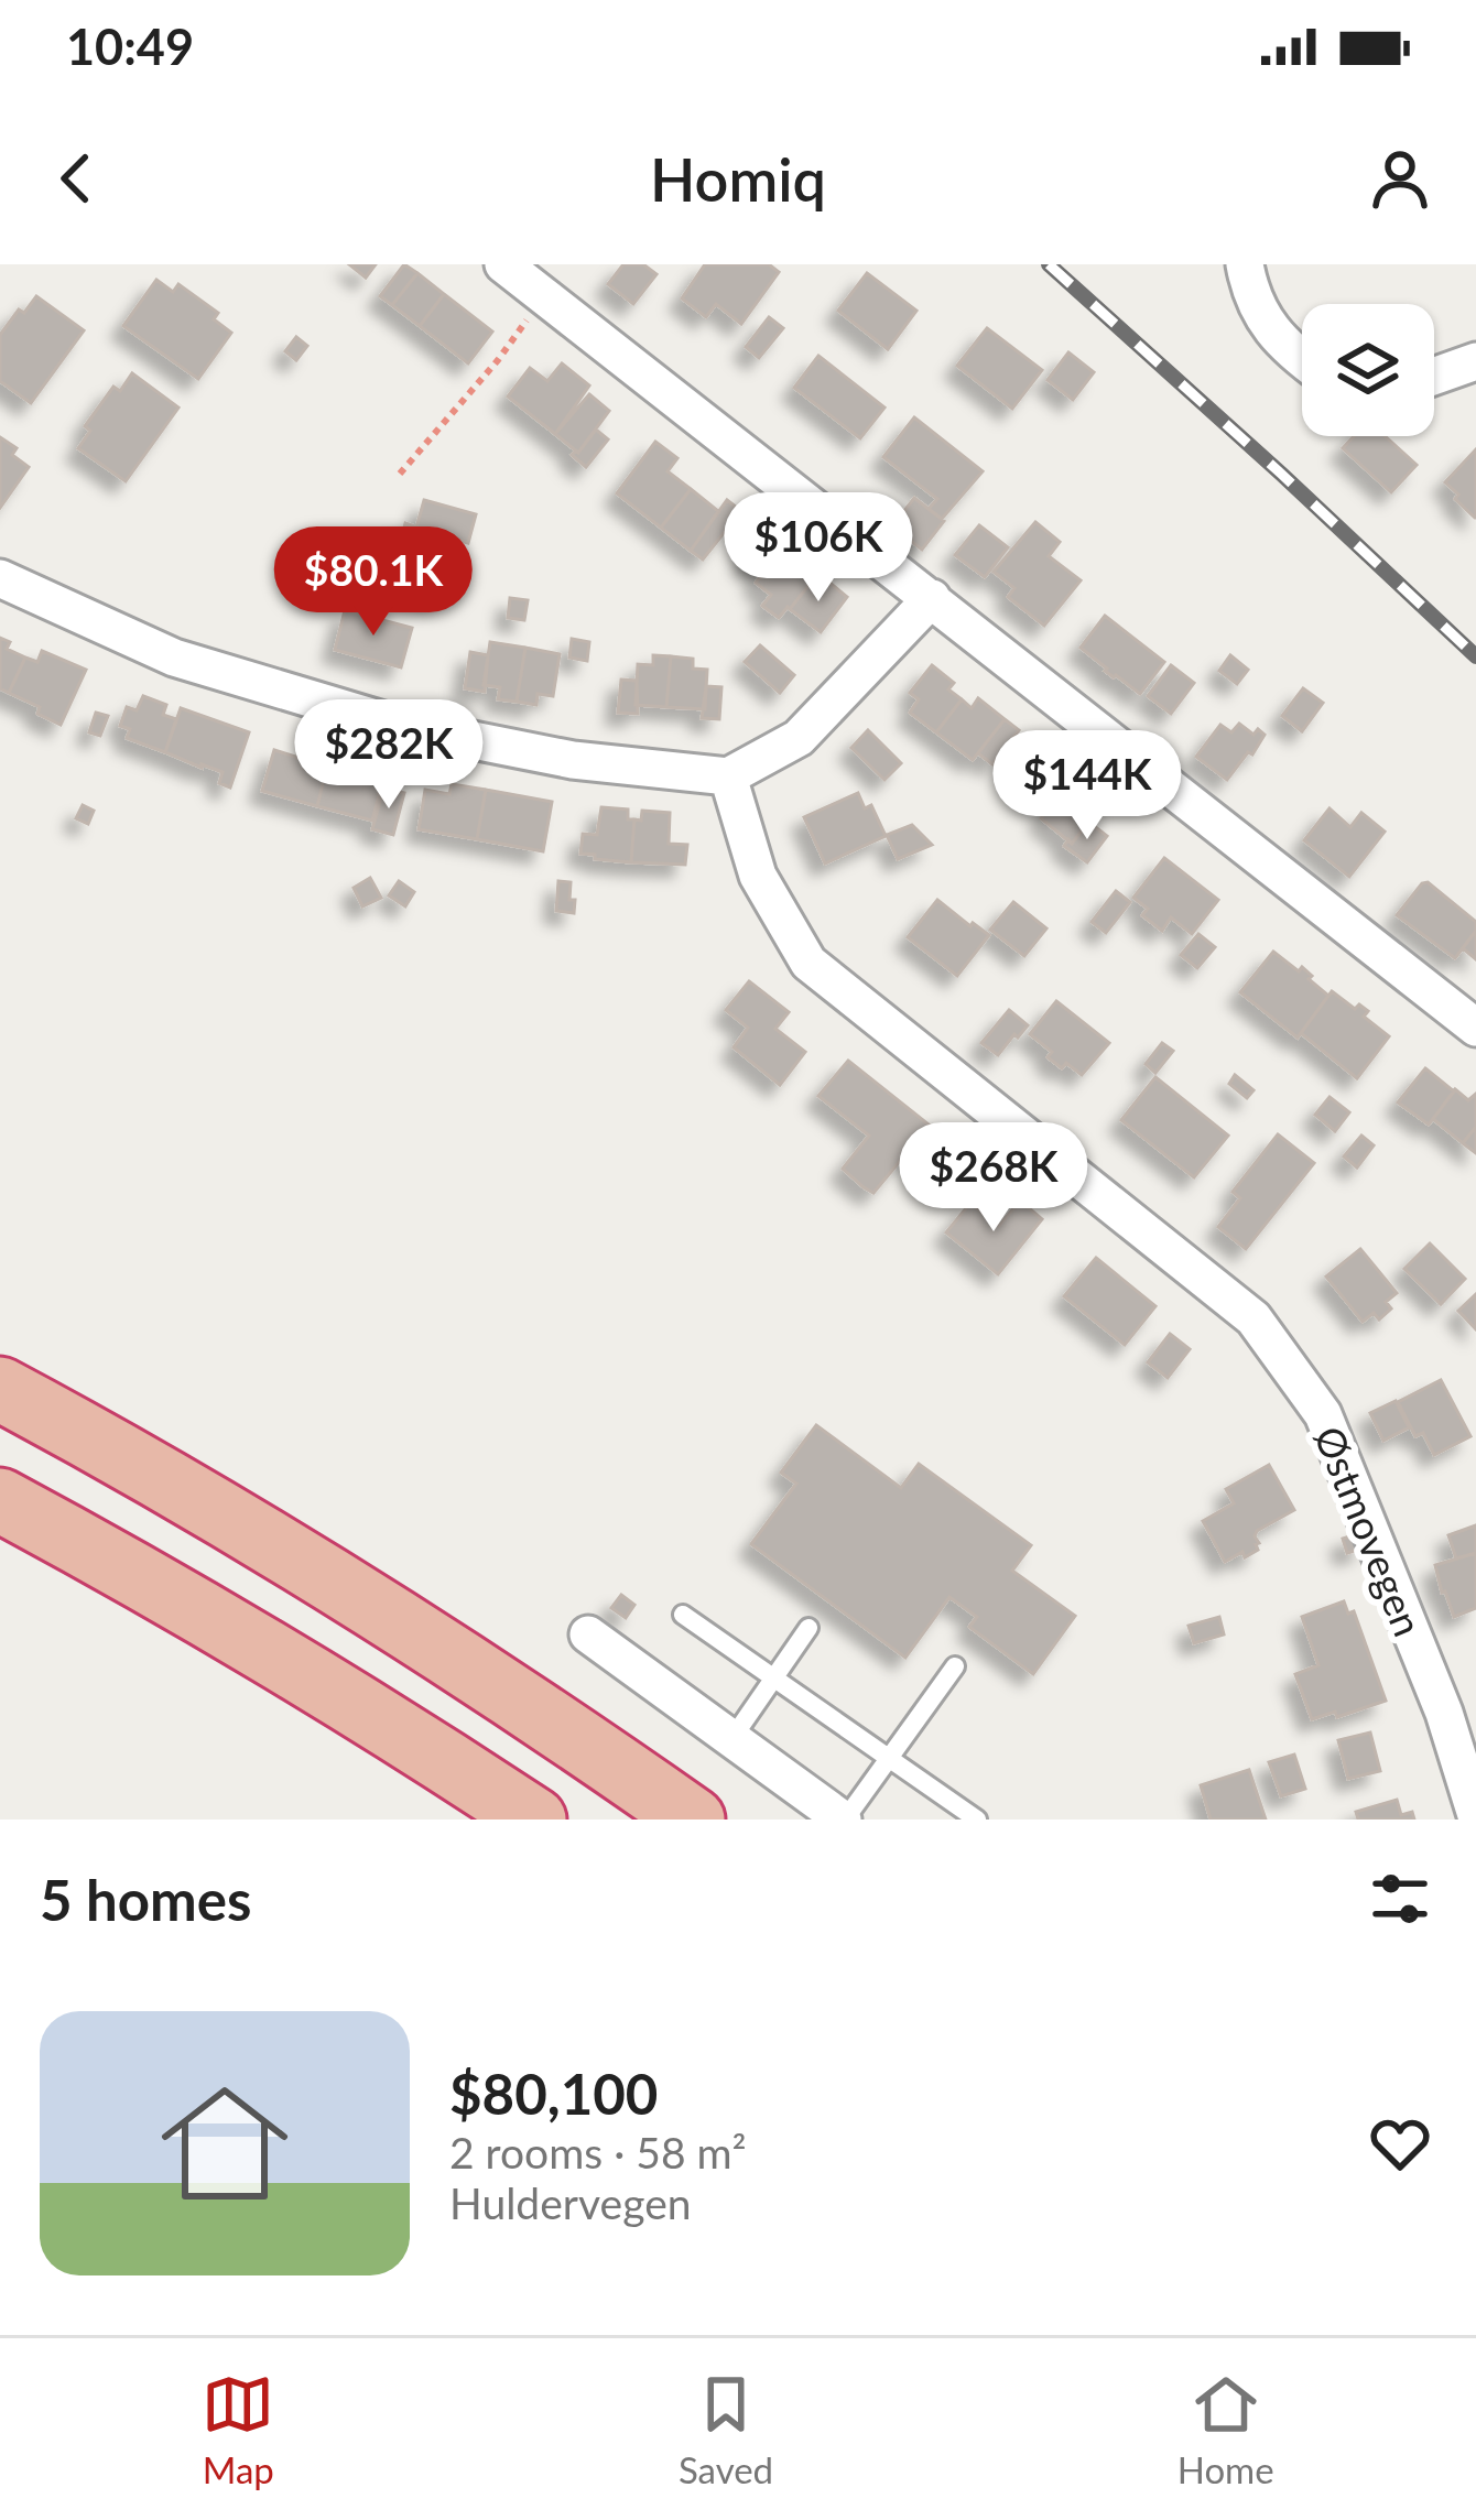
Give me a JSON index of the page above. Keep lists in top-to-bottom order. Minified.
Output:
{"streets":{"street":["Østmovegen"]},"page":{"status":"10:49","header":"Homiq","price":["$106K","$80.1K","$282K","$144K","$268K"],"heading":"5 homes","list":[{"name":"$80,100","note":"2 rooms · 58 m² · Huldervegen"}],"tabs":["Map","Saved","Home"]}}
